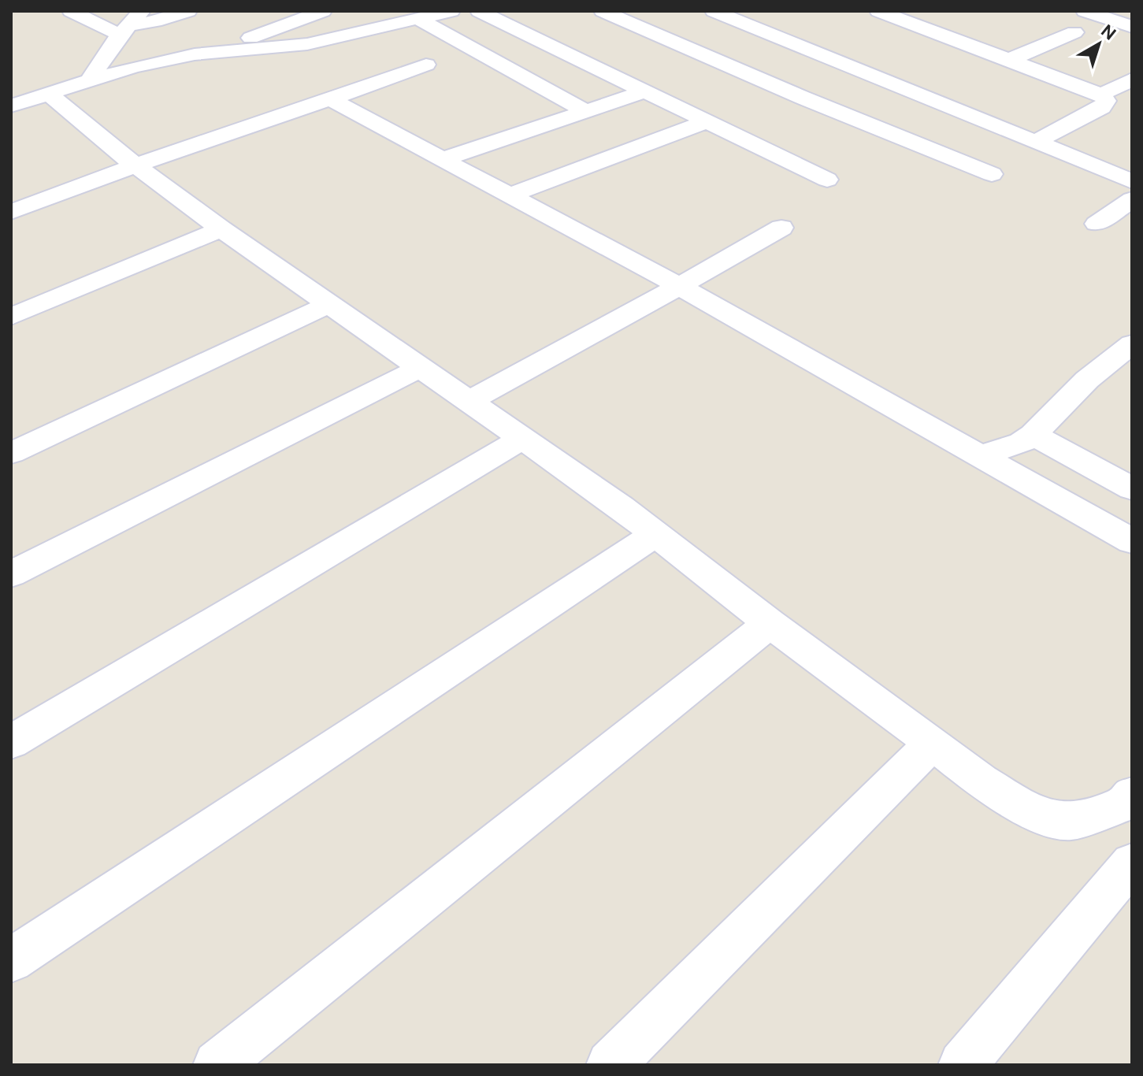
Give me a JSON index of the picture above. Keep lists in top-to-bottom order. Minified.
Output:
{"north":"top right"}
